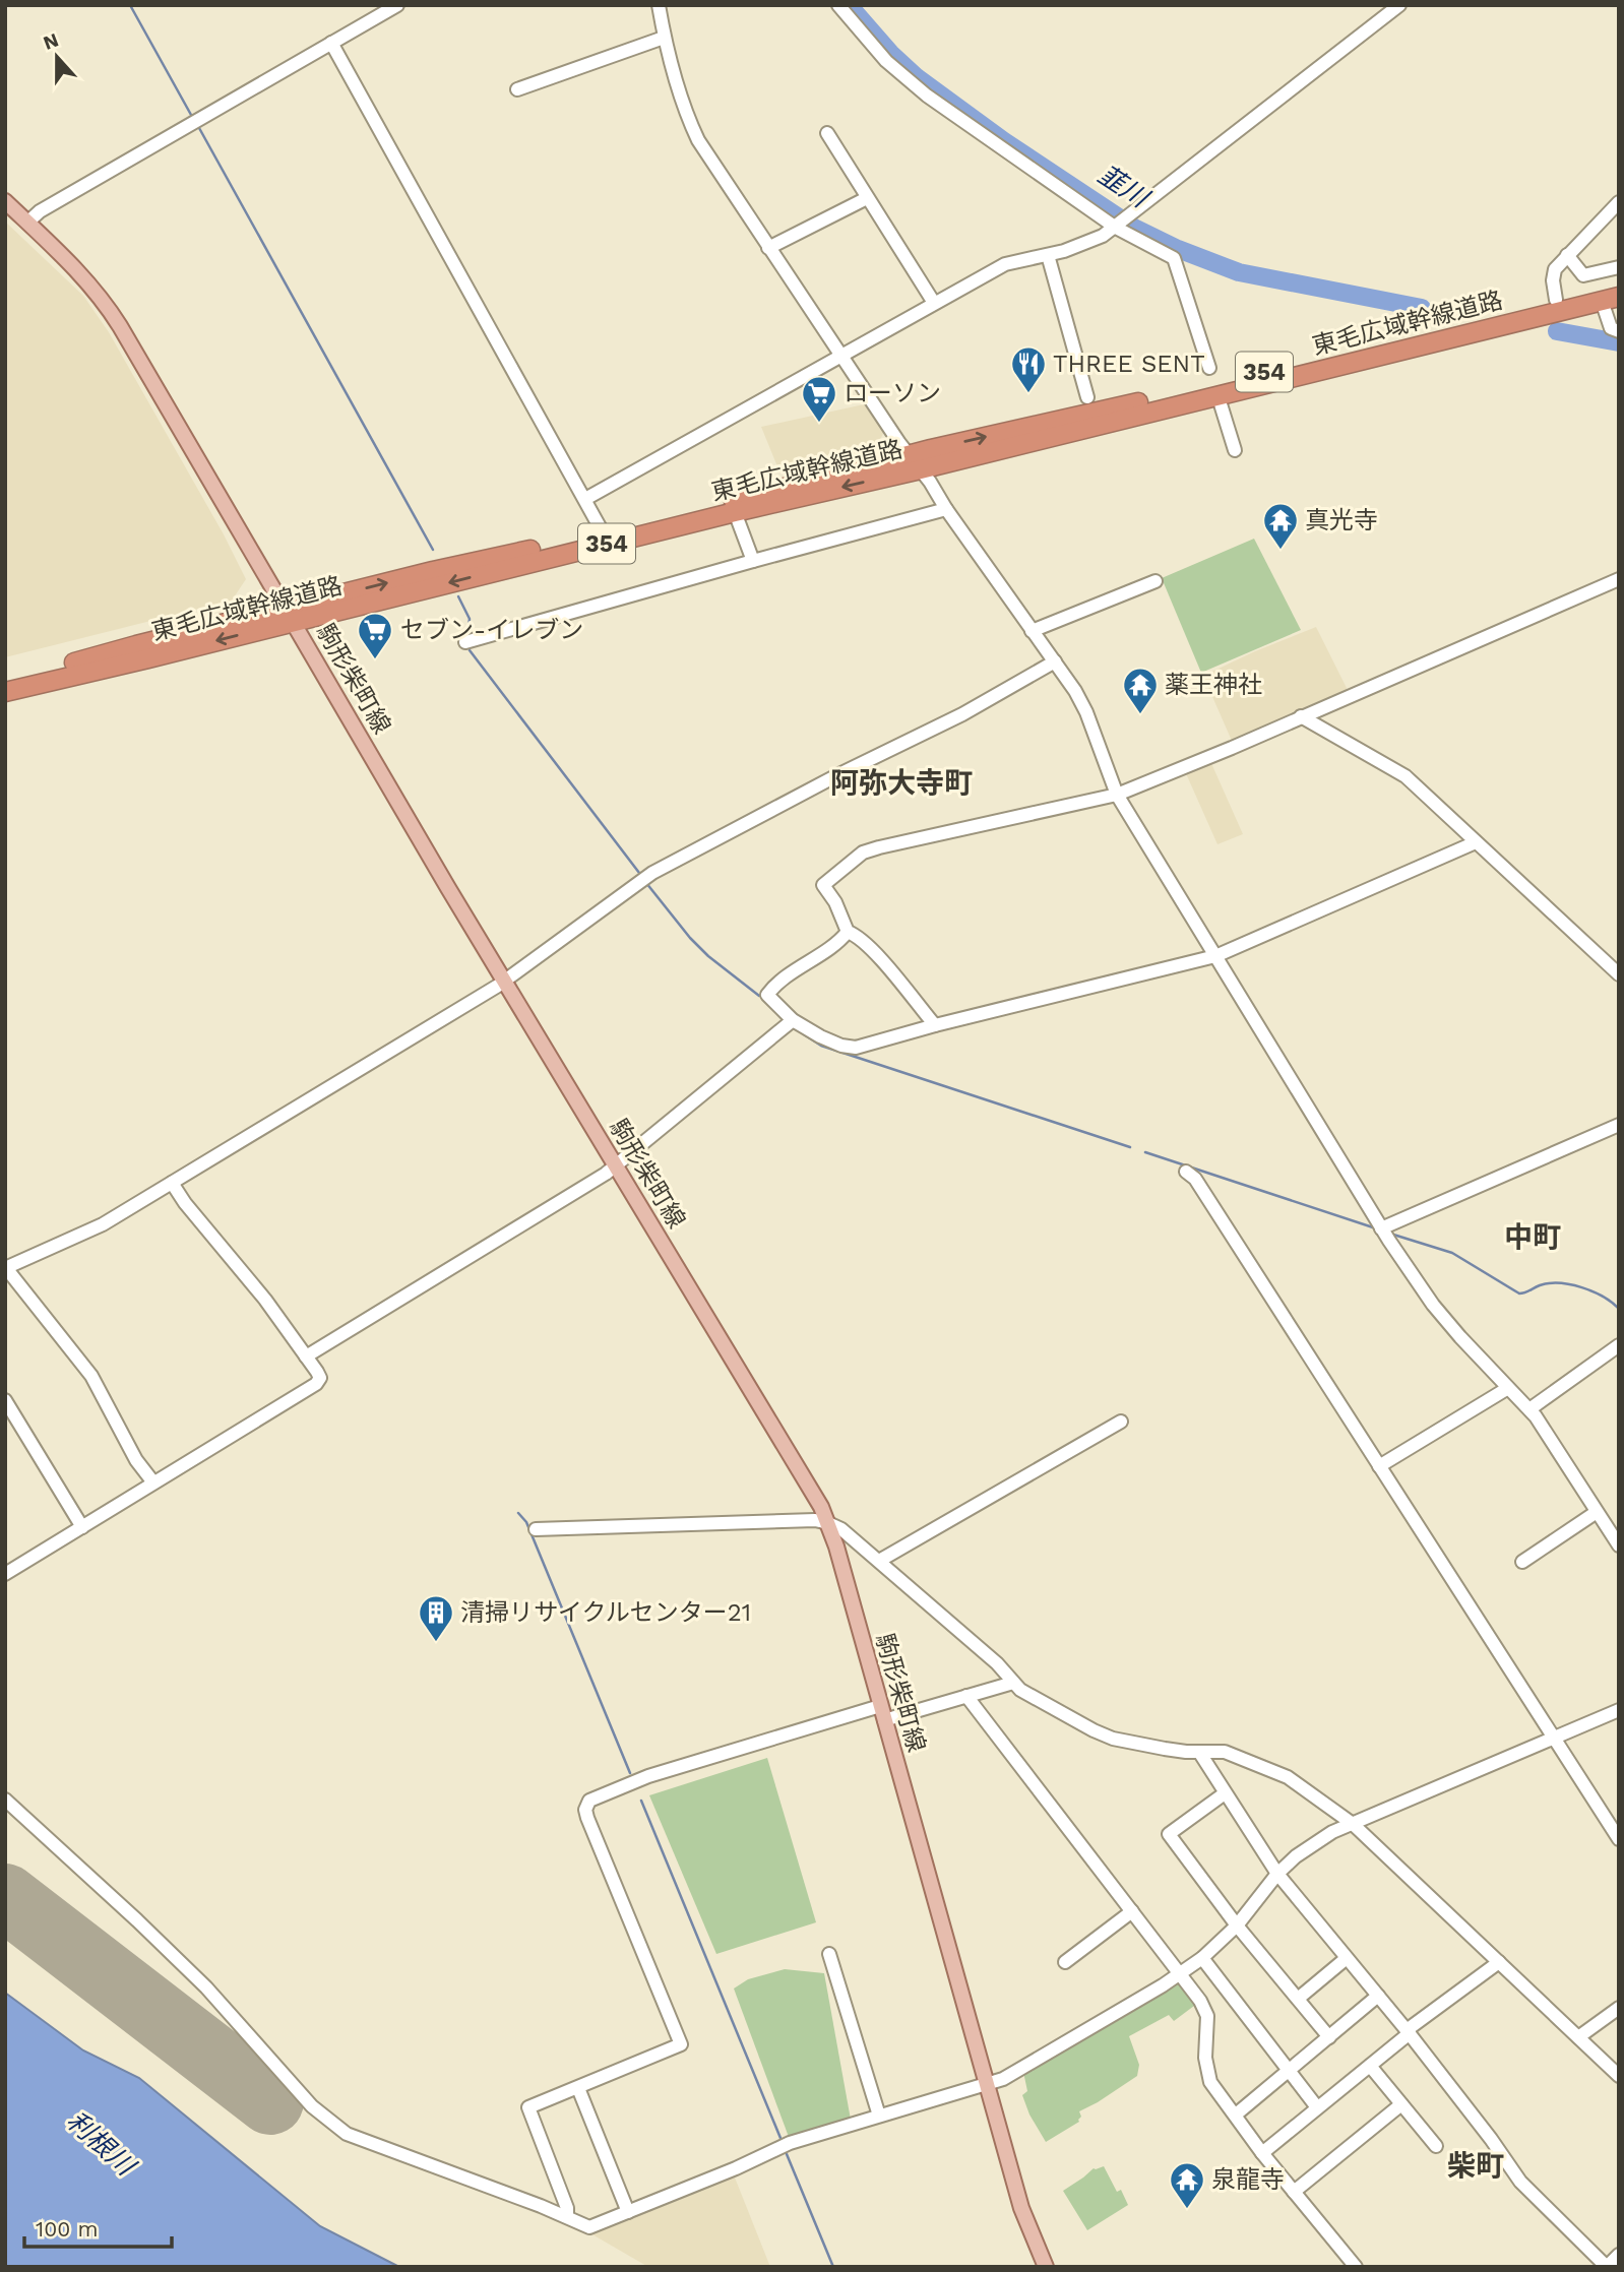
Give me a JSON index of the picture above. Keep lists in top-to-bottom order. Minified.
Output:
{"streets":{"highway":["東毛広域幹線道路","354"],"main road":["駒形柴町線"]},"crossings":[["東毛広域幹線道路","駒形柴町線"]],"districts":["阿弥大寺町","中町","柴町"],"water":["韮川","利根川"],"places":{"restaurant":["THREE SENT"],"supermarket":["ローソン","セブン-イレブン"],"temple":["真光寺","薬王神社","泉龍寺"],"building":["清掃リサイクルセンター21"]},"scale_bar":"100 m","north":"top"}
